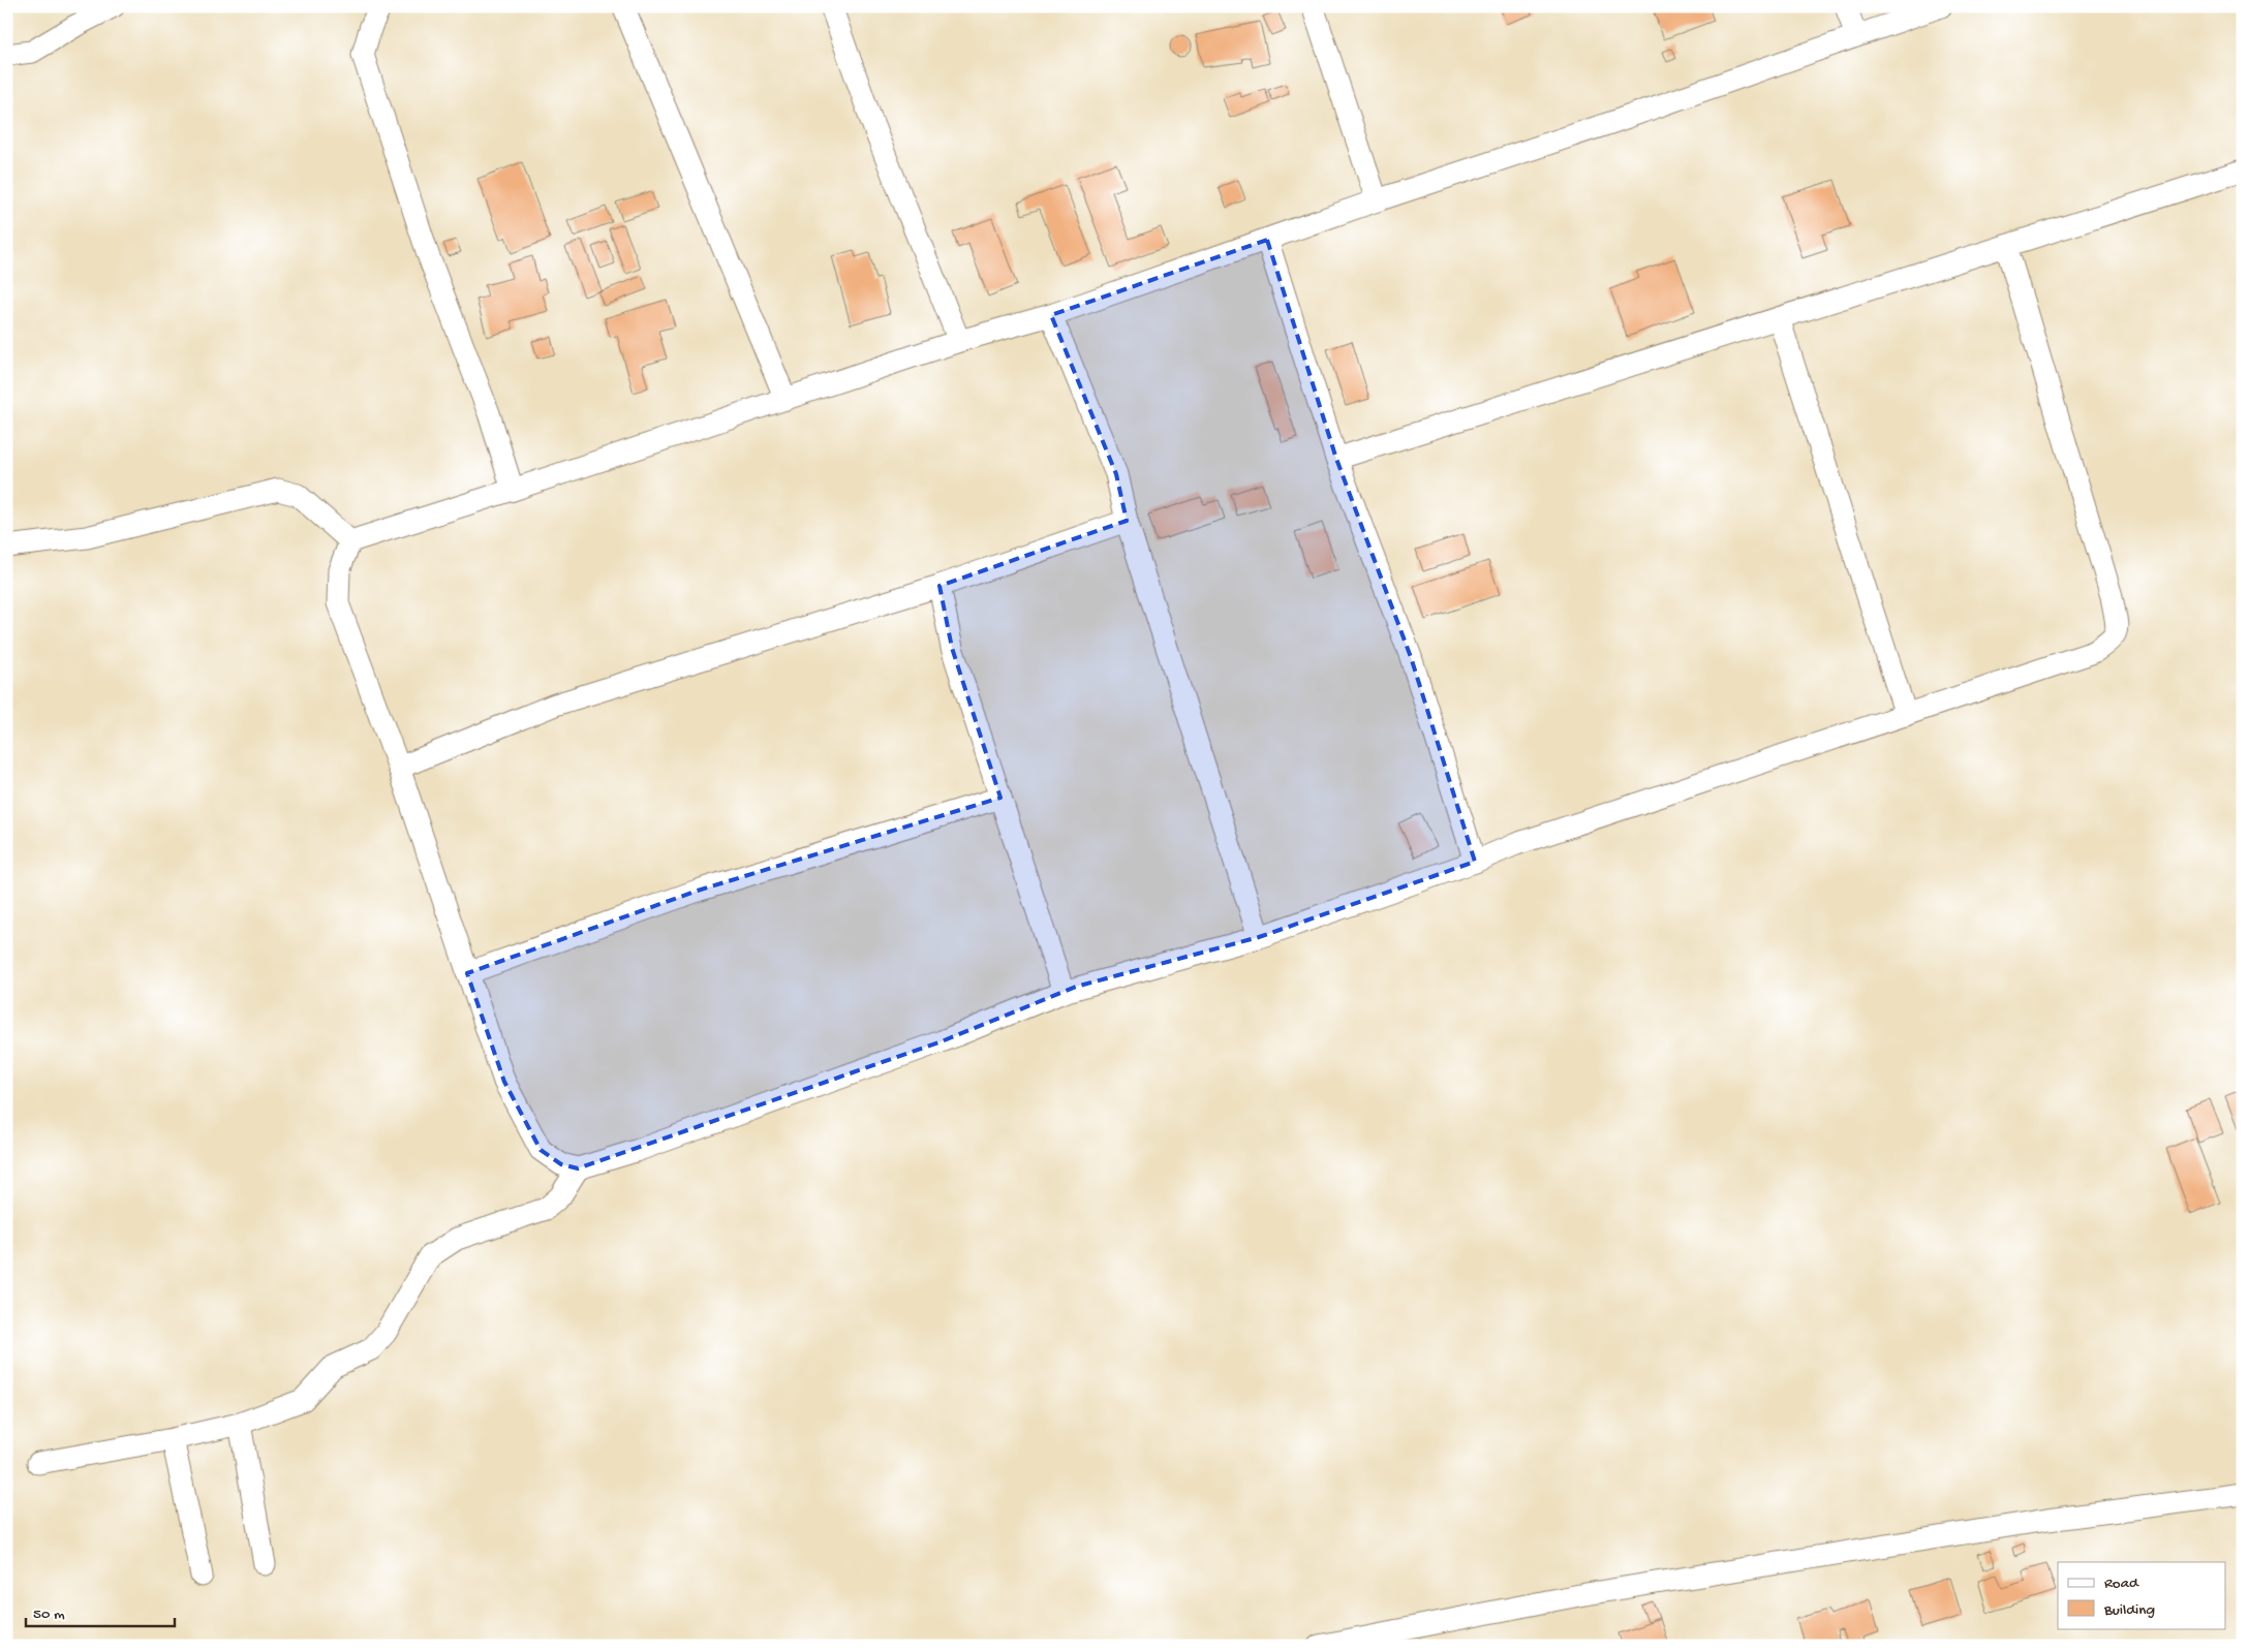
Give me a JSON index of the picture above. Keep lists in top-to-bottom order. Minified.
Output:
{"legend":["Road","Building"],"scale_bar":"50 m"}
